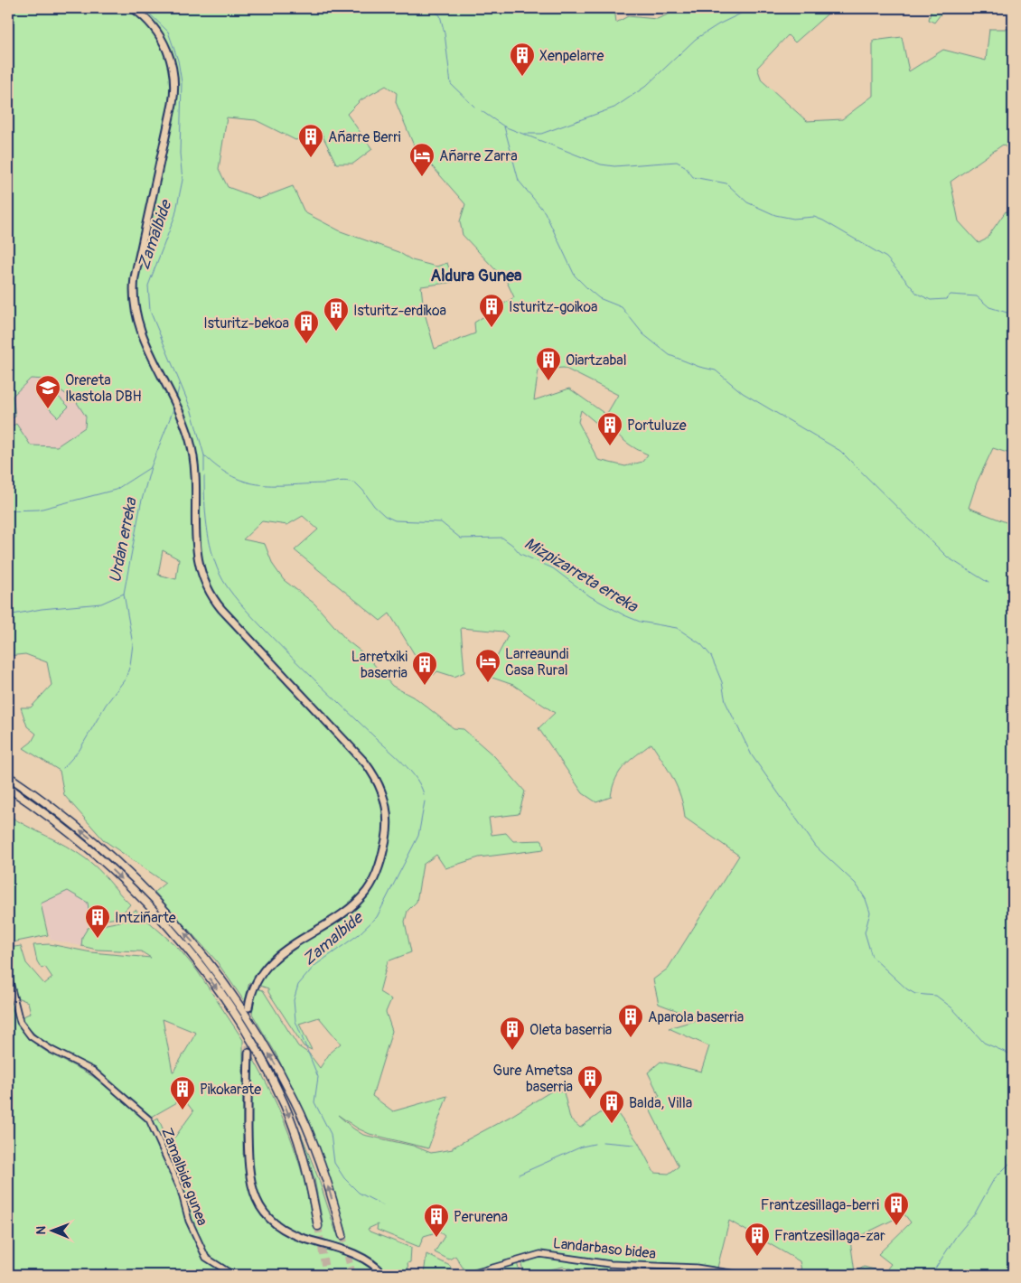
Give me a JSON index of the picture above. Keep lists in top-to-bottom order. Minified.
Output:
{"streets":{"street":["Zamalbide gunea","Landarbaso bidea"]},"districts":["Aldura Gunea"],"water":["Zamalbide","Urdan erreka","Mizpizarreta erreka"],"places":{"building":["Xenpelarre","Añarre Berri","Isturitz-goikoa","Isturitz-erdikoa","Isturitz-bekoa","Oiartzabal","Portuluze","Larretxiki baserria","Intziñarte","Aparola baserria","Oleta baserria","Gure Ametsa baserria","Pikokarate","Balda, Villa","Frantzesillaga-berri","Perurena","Frantzesillaga-zar"],"hotel":["Añarre Zarra","Larreaundi Casa Rural"],"school or university":["Orereta Ikastola DBH"]},"north":"left"}
